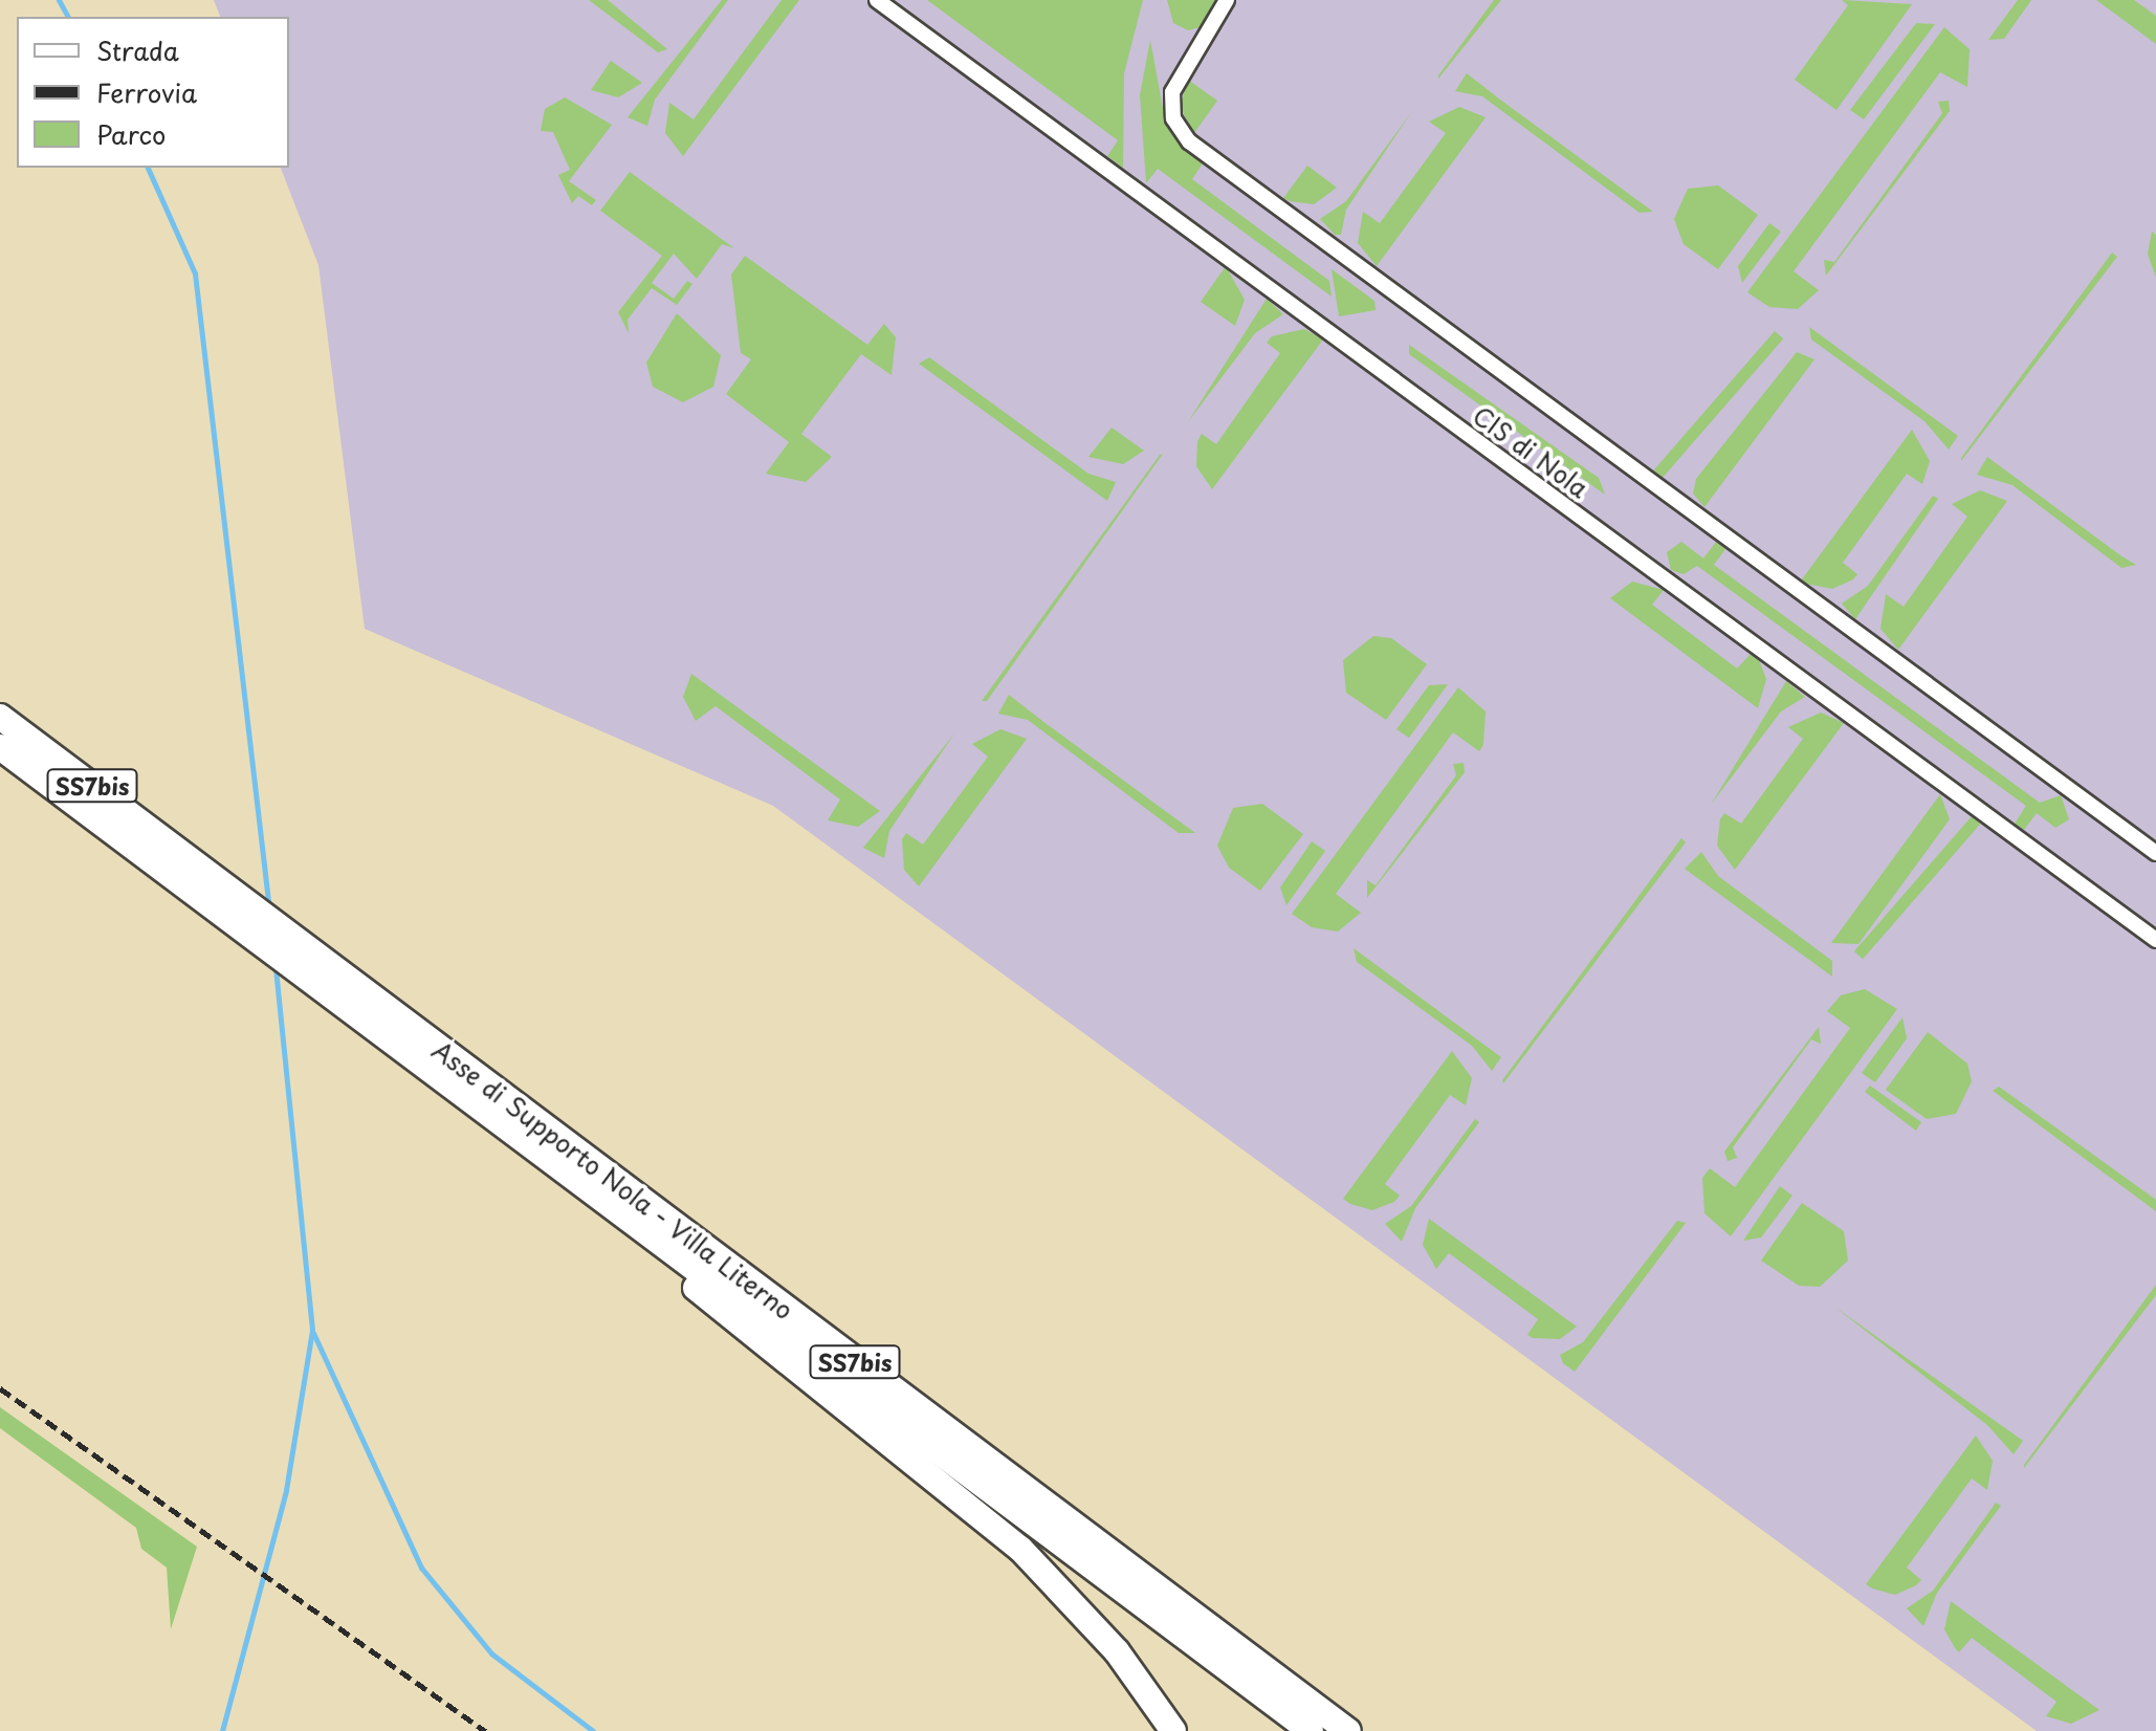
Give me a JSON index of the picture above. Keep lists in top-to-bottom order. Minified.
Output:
{"streets":{"highway":["SS7bis","Asse di Supporto Nola - Villa Literno"],"street":["CIS di Nola"]},"legend":["Strada","Ferrovia","Parco"]}
